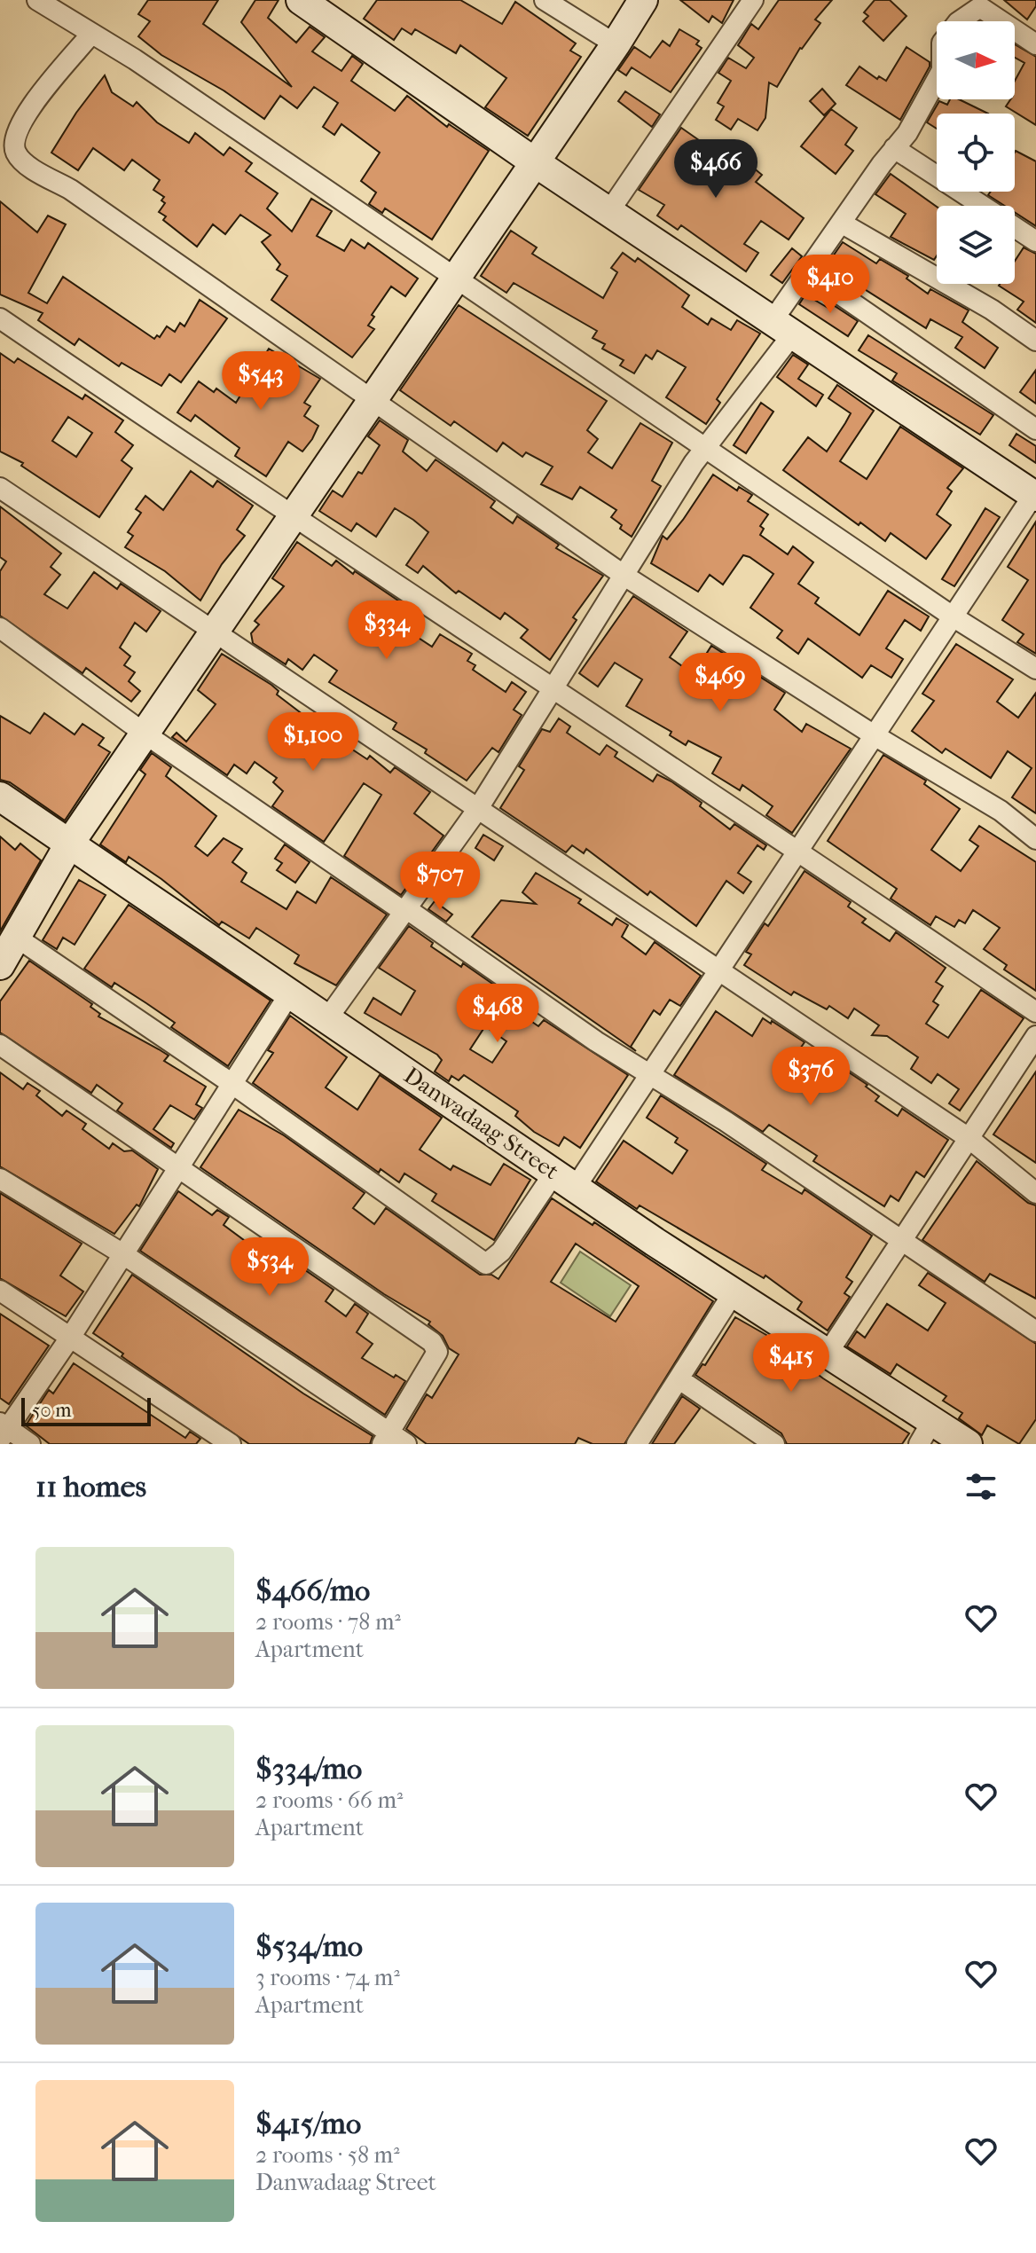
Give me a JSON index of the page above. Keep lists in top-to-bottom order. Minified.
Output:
{"streets":{"street":["Danwadaag Street"]},"scale_bar":"50 m","north":"right","page":{"price":["$466","$410","$543","$334","$469","$1,100","$707","$468","$376","$534","$415"],"scale":"50 m","heading":"11 homes","list":[{"name":"$466/mo","note":"2 rooms · 78 m² · Apartment"},{"name":"$334/mo","note":"2 rooms · 66 m² · Apartment"},{"name":"$534/mo","note":"3 rooms · 74 m² · Apartment"},{"name":"$415/mo","note":"2 rooms · 58 m² · Danwadaag Street"}]}}
